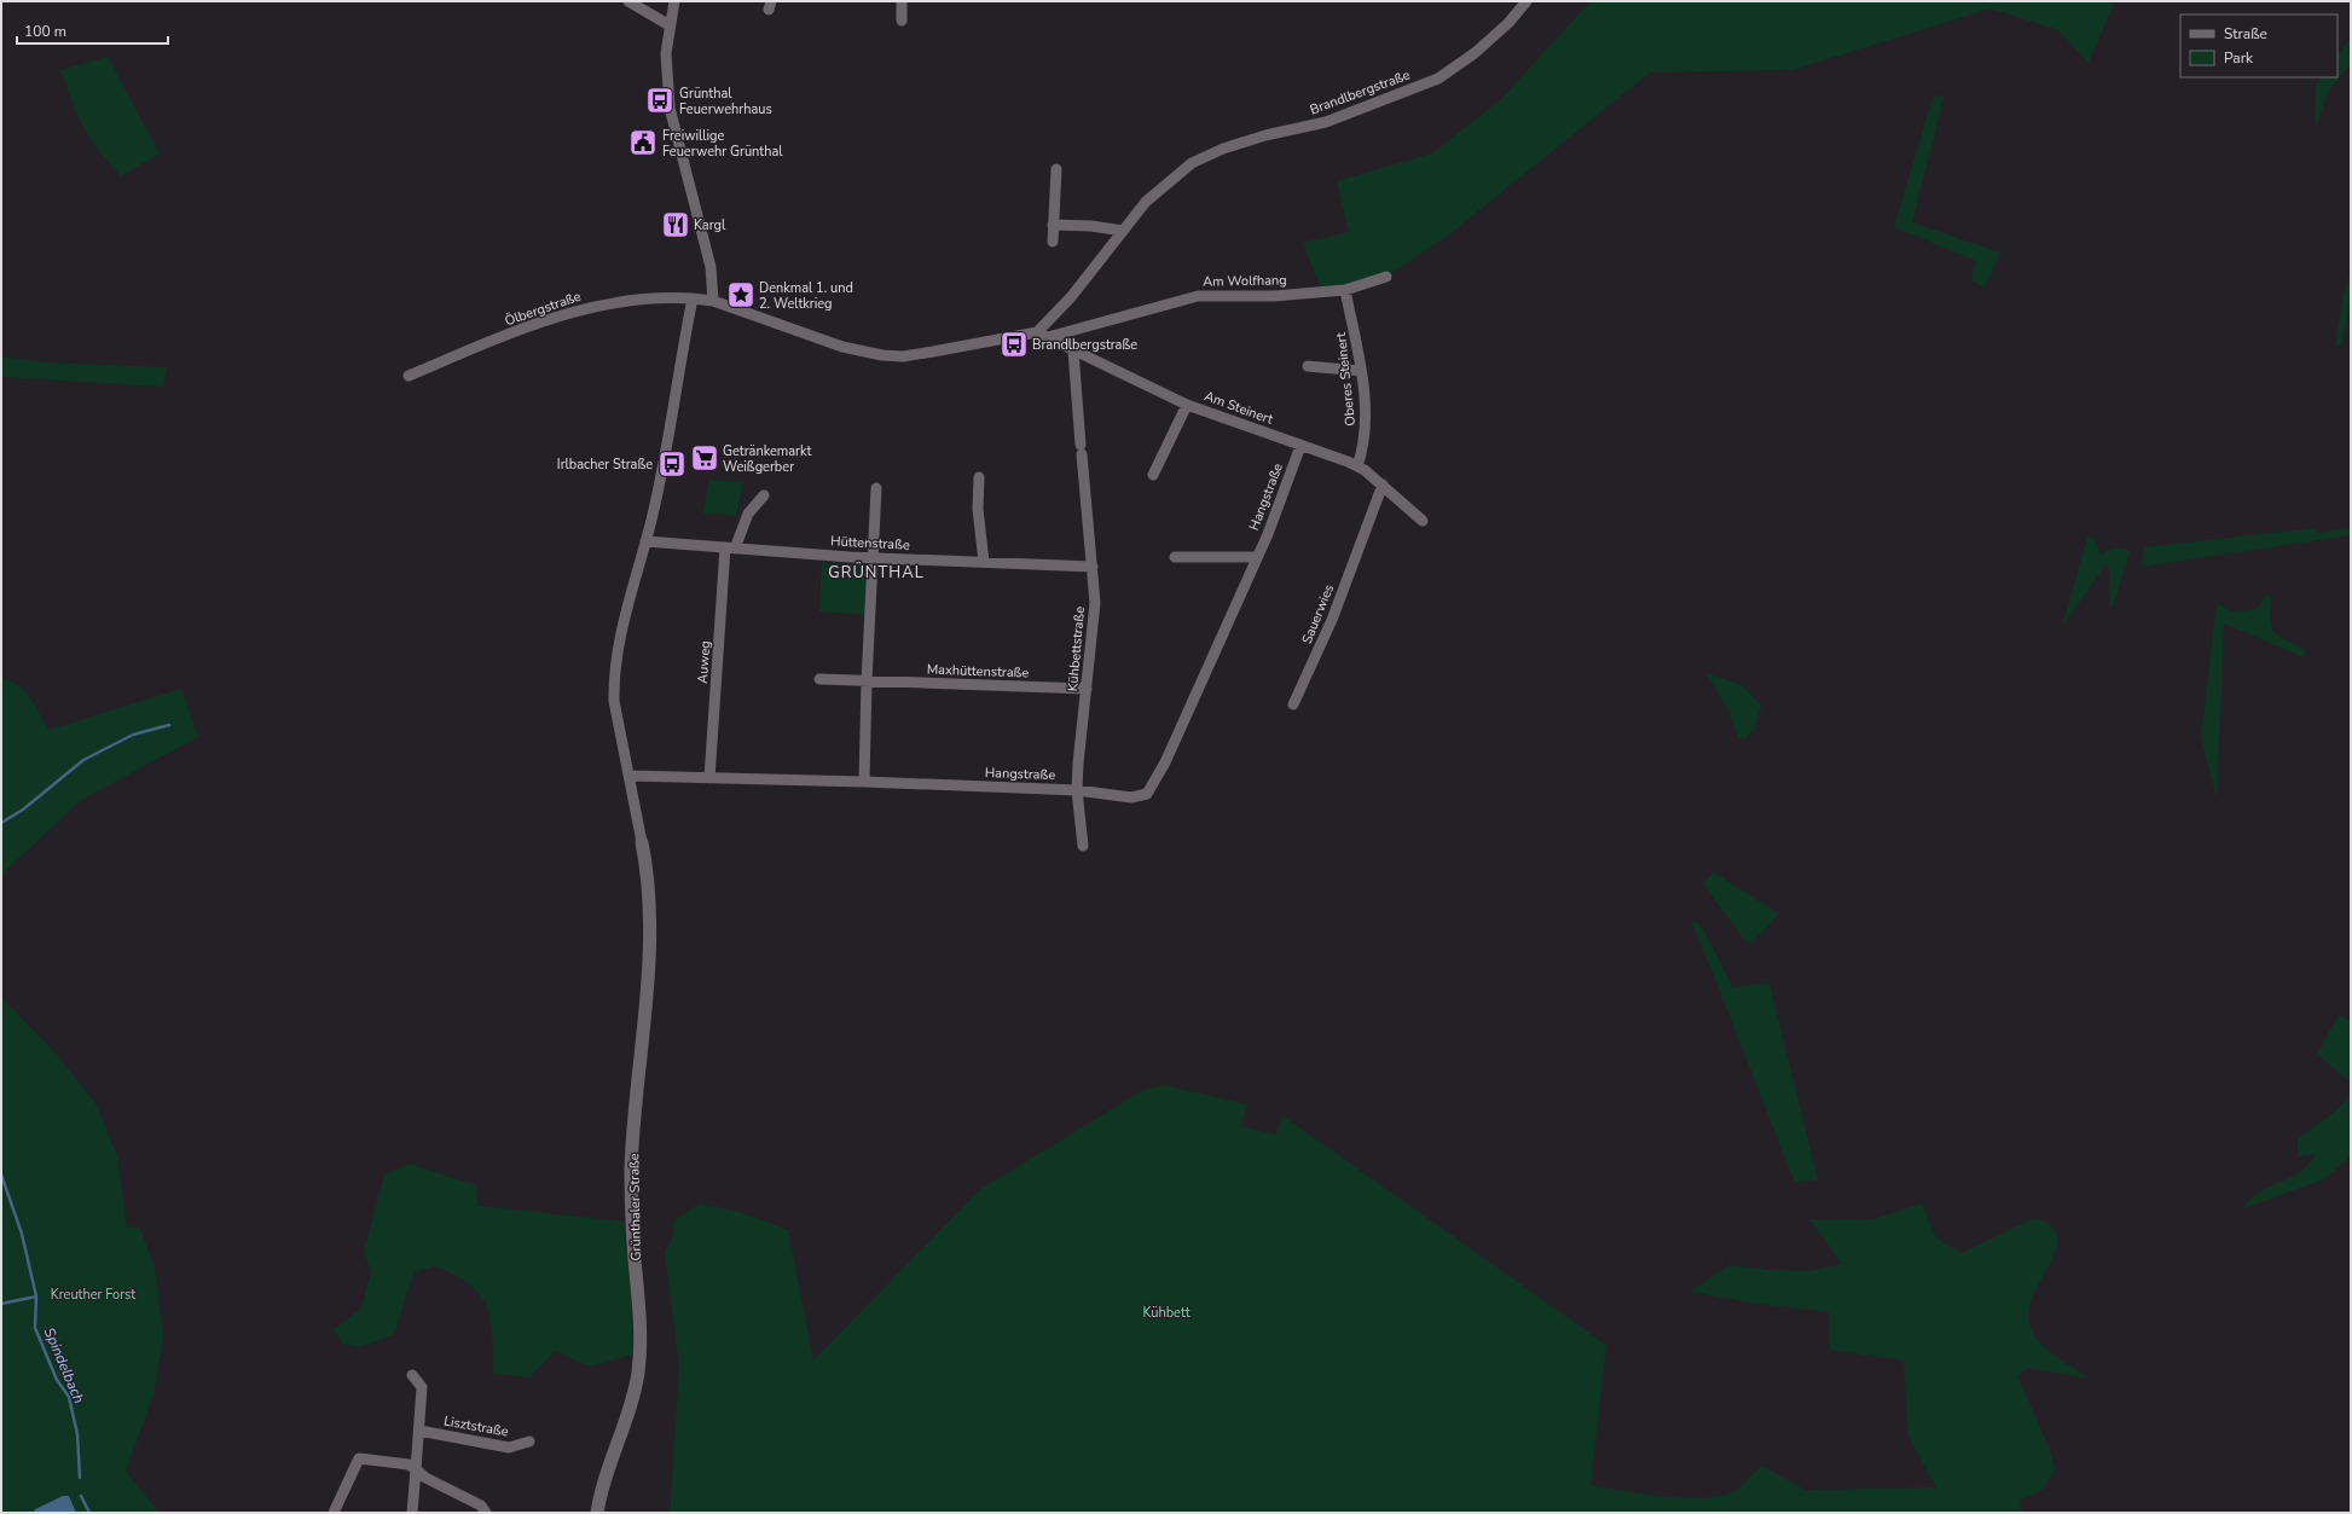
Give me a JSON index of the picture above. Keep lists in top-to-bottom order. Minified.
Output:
{"streets":{"street":["Brandlbergstraße","Am Wolfhang","Ölbergstraße","Oberes Steinert","Am Steinert","Hangstraße","Hüttenstraße","Sauerwies","Kühbettstraße","Auweg","Maxhüttenstraße","Grünthaler Straße","Lisztstraße"]},"crossings":[["Brandlbergstraße","Am Steinert"],["Am Wolfhang","Oberes Steinert"],["Am Wolfhang","Am Steinert"],["Oberes Steinert","Am Steinert"],["Am Steinert","Hangstraße"],["Am Steinert","Sauerwies"],["Am Steinert","Kühbettstraße"],["Hangstraße","Kühbettstraße"],["Hangstraße","Auweg"],["Hüttenstraße","Kühbettstraße"],["Hüttenstraße","Auweg"],["Kühbettstraße","Maxhüttenstraße"]],"districts":["GRÜNTHAL"],"water":["Spindelbach"],"parks":["Kreuther Forst","Kühbett"],"places":{"bus stop":["Grünthal Feuerwehrhaus","Brandlbergstraße","Irlbacher Straße"],"public building":["Freiwillige Feuerwehr Grünthal"],"restaurant":["Kargl"],"place":["Denkmal 1. und 2. Weltkrieg"],"supermarket":["Getränkemarkt Weißgerber"]},"legend":["Straße","Park"],"scale_bar":"100 m"}
